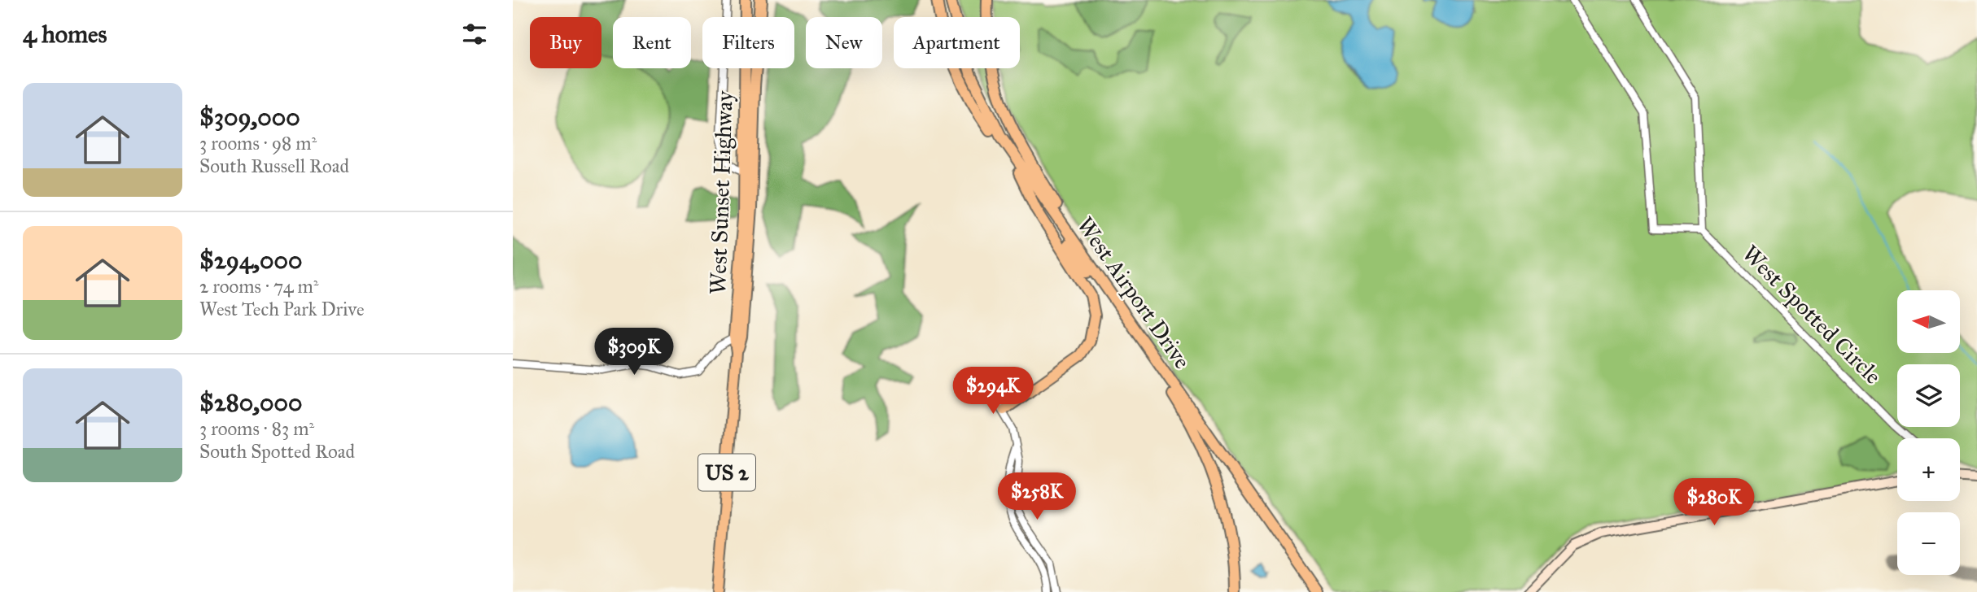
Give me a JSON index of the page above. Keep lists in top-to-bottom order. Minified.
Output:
{"streets":{"highway":["US 2"],"main road":["West Sunset Highway","West Airport Drive"],"street":["West Spotted Circle"]},"north":"left","page":{"heading":"4 homes","chip":["Buy","Rent","Filters","New","Apartment"],"list":[{"name":"$309,000","note":"3 rooms · 98 m² · South Russell Road"},{"name":"$294,000","note":"2 rooms · 74 m² · West Tech Park Drive"},{"name":"$280,000","note":"3 rooms · 83 m² · South Spotted Road"}],"map_buttons":["+","−"],"price":["$309K","$294K","$258K","$280K"]}}
